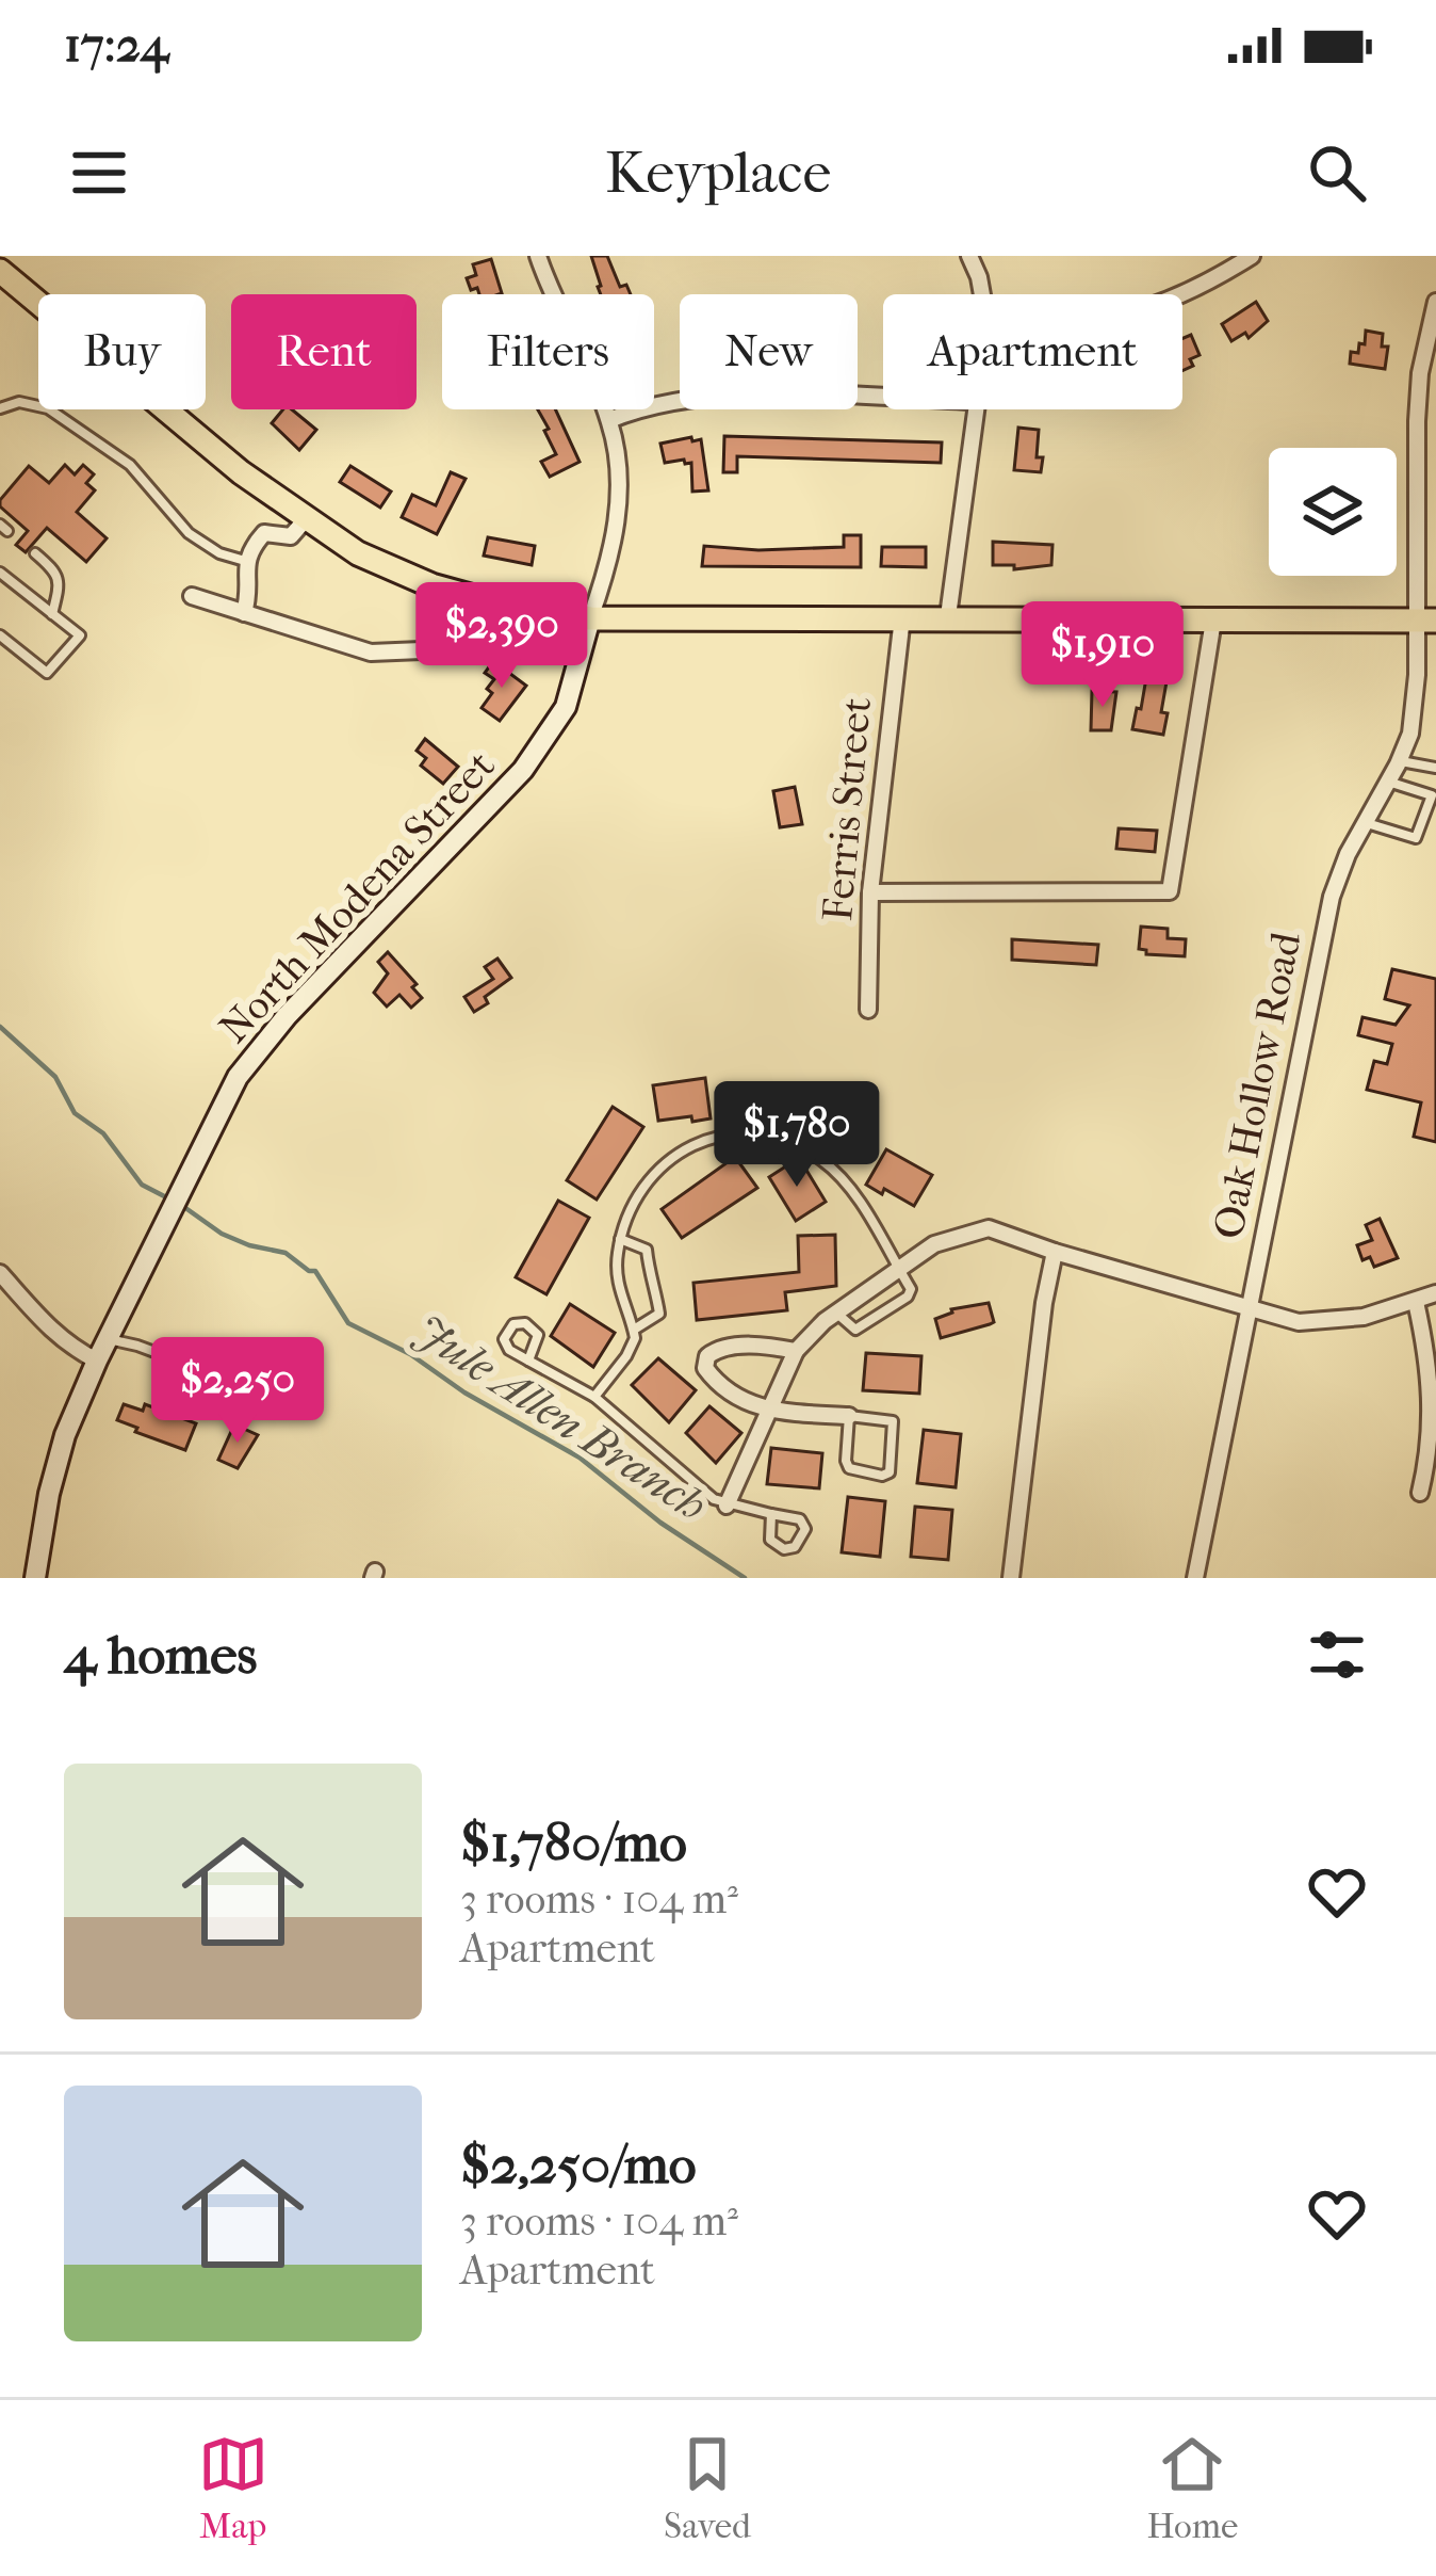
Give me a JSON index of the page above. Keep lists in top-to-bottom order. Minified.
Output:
{"streets":{"street":["Ferris Street","North Modena Street","Oak Hollow Road"]},"water":["Jule Allen Branch"],"page":{"status":"17:24","header":"Keyplace","chip":["Buy","Rent","Filters","New","Apartment"],"price":["$2,390","$1,910","$1,780","$2,250"],"heading":"4 homes","list":[{"name":"$1,780/mo","note":"3 rooms · 104 m² · Apartment"},{"name":"$2,250/mo","note":"3 rooms · 104 m² · Apartment"}],"tabs":["Map","Saved","Home"]}}
